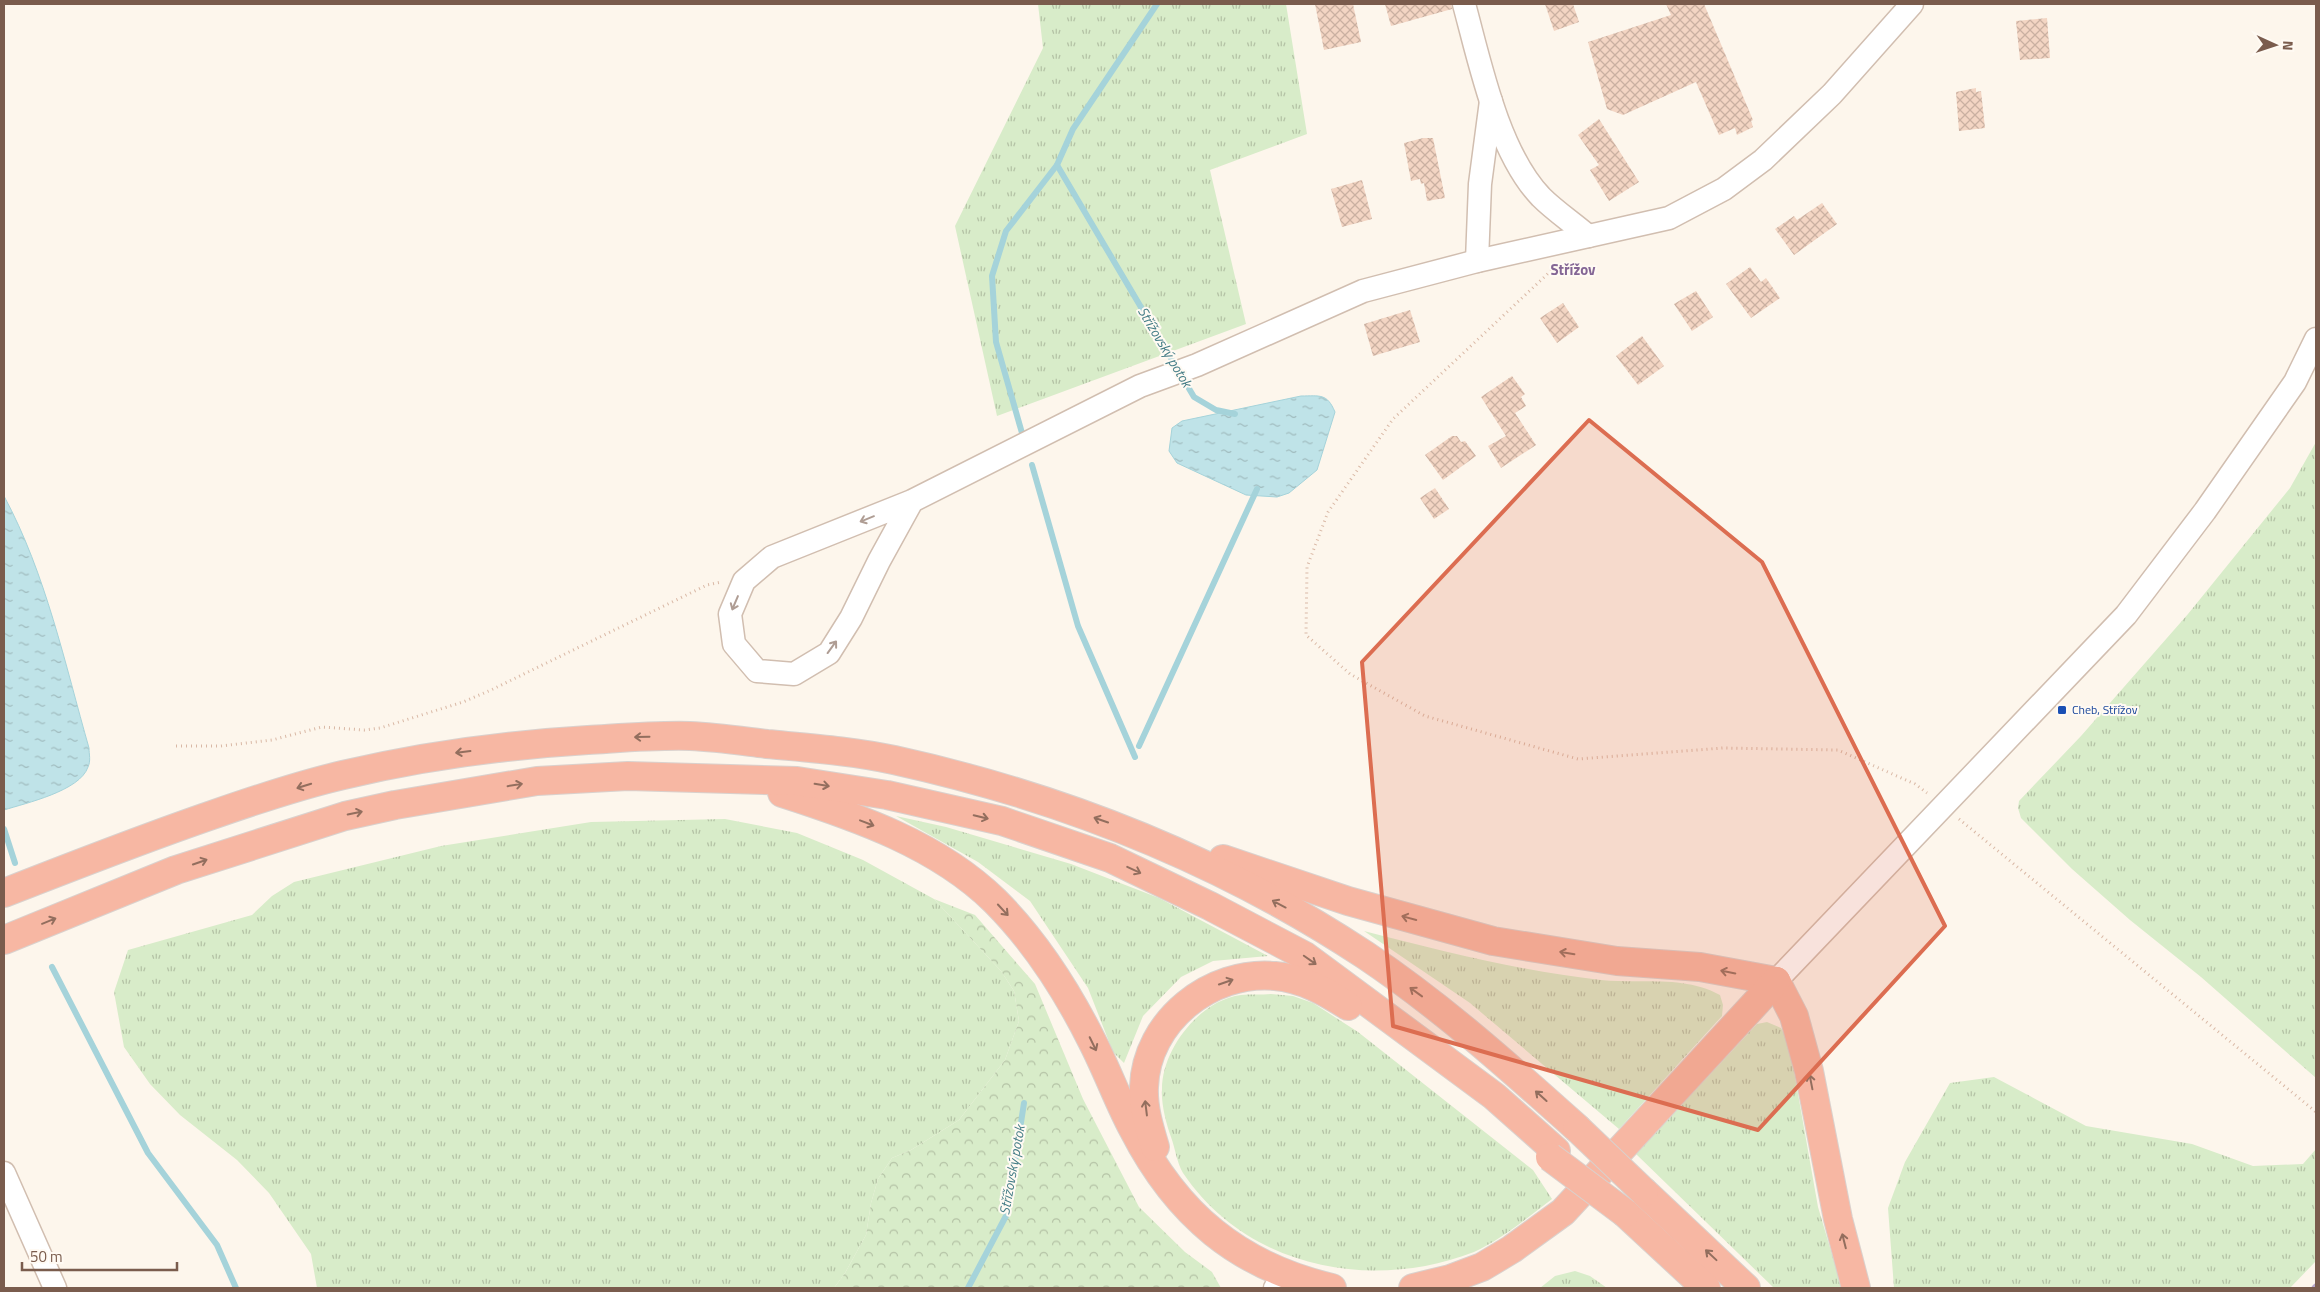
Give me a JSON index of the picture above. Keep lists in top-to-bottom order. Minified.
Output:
{"districts":["Střížov"],"water":["Střížovský potok"],"places":{"transit":["Cheb, Střížov"]},"scale_bar":"50 m","north":"right"}
